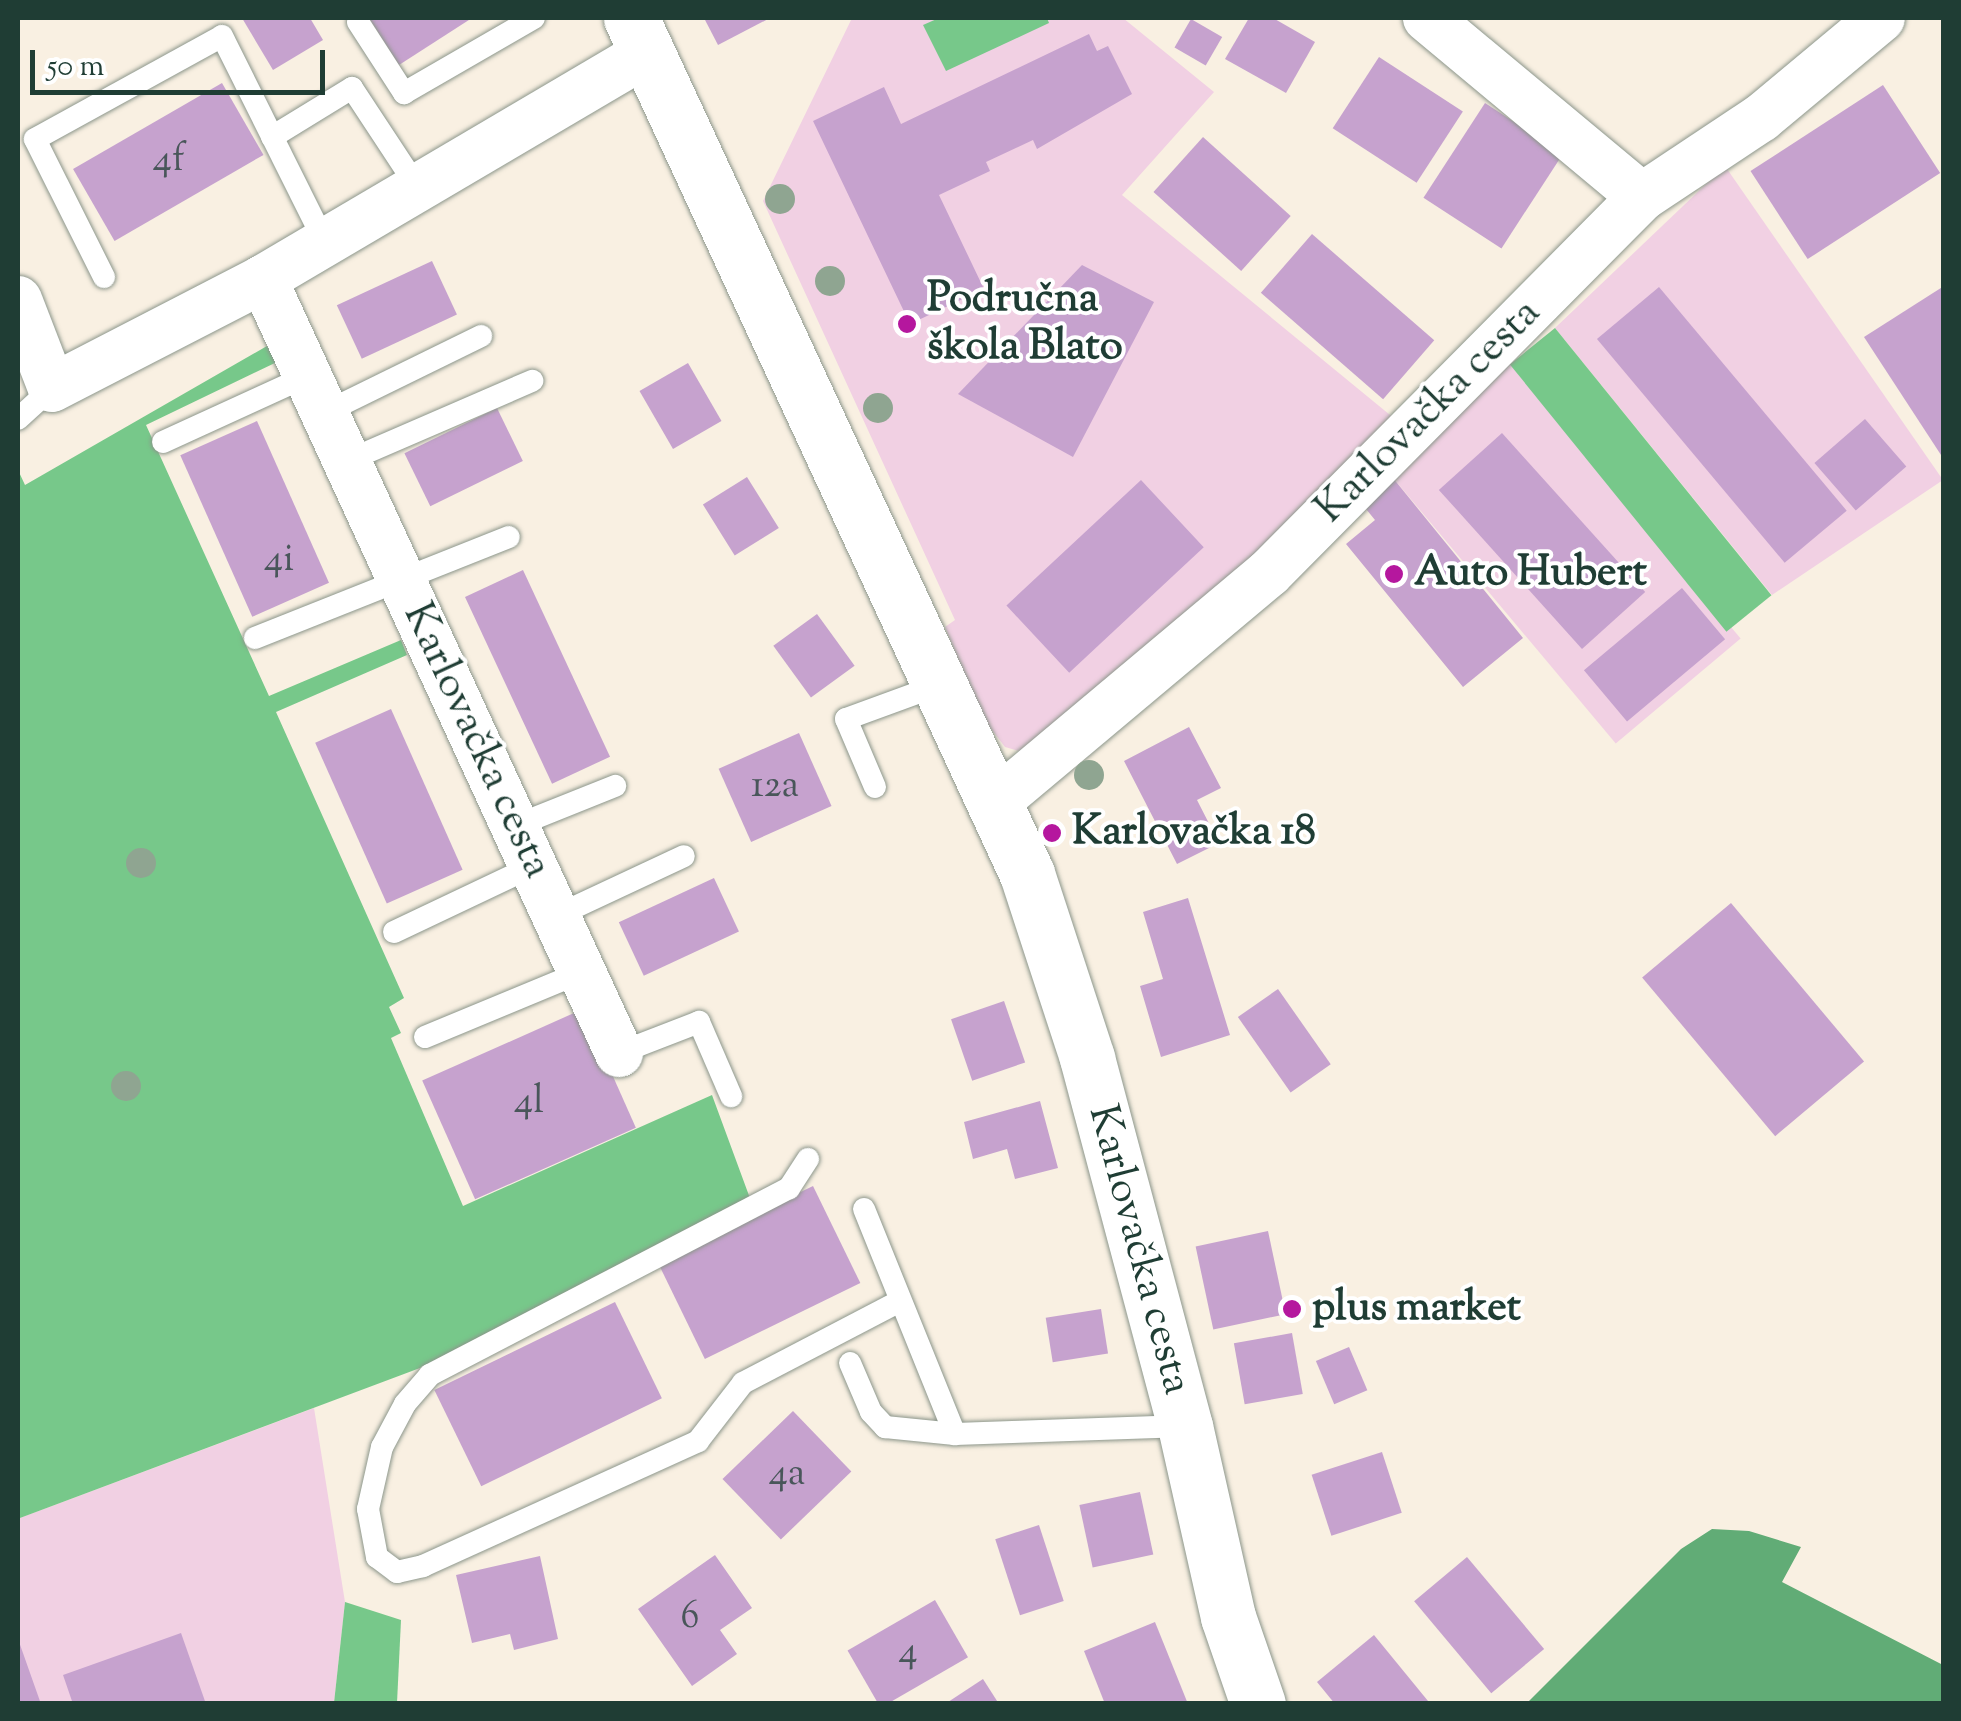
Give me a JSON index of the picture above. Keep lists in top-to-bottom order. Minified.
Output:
{"streets":{"street":["Karlovačka cesta"]},"places":["Područna škola Blato","Auto Hubert","Karlovačka 18","plus market"],"house_numbers":["4f","4i","12a","4l","4a","6","4"],"scale_bar":"50 m"}
